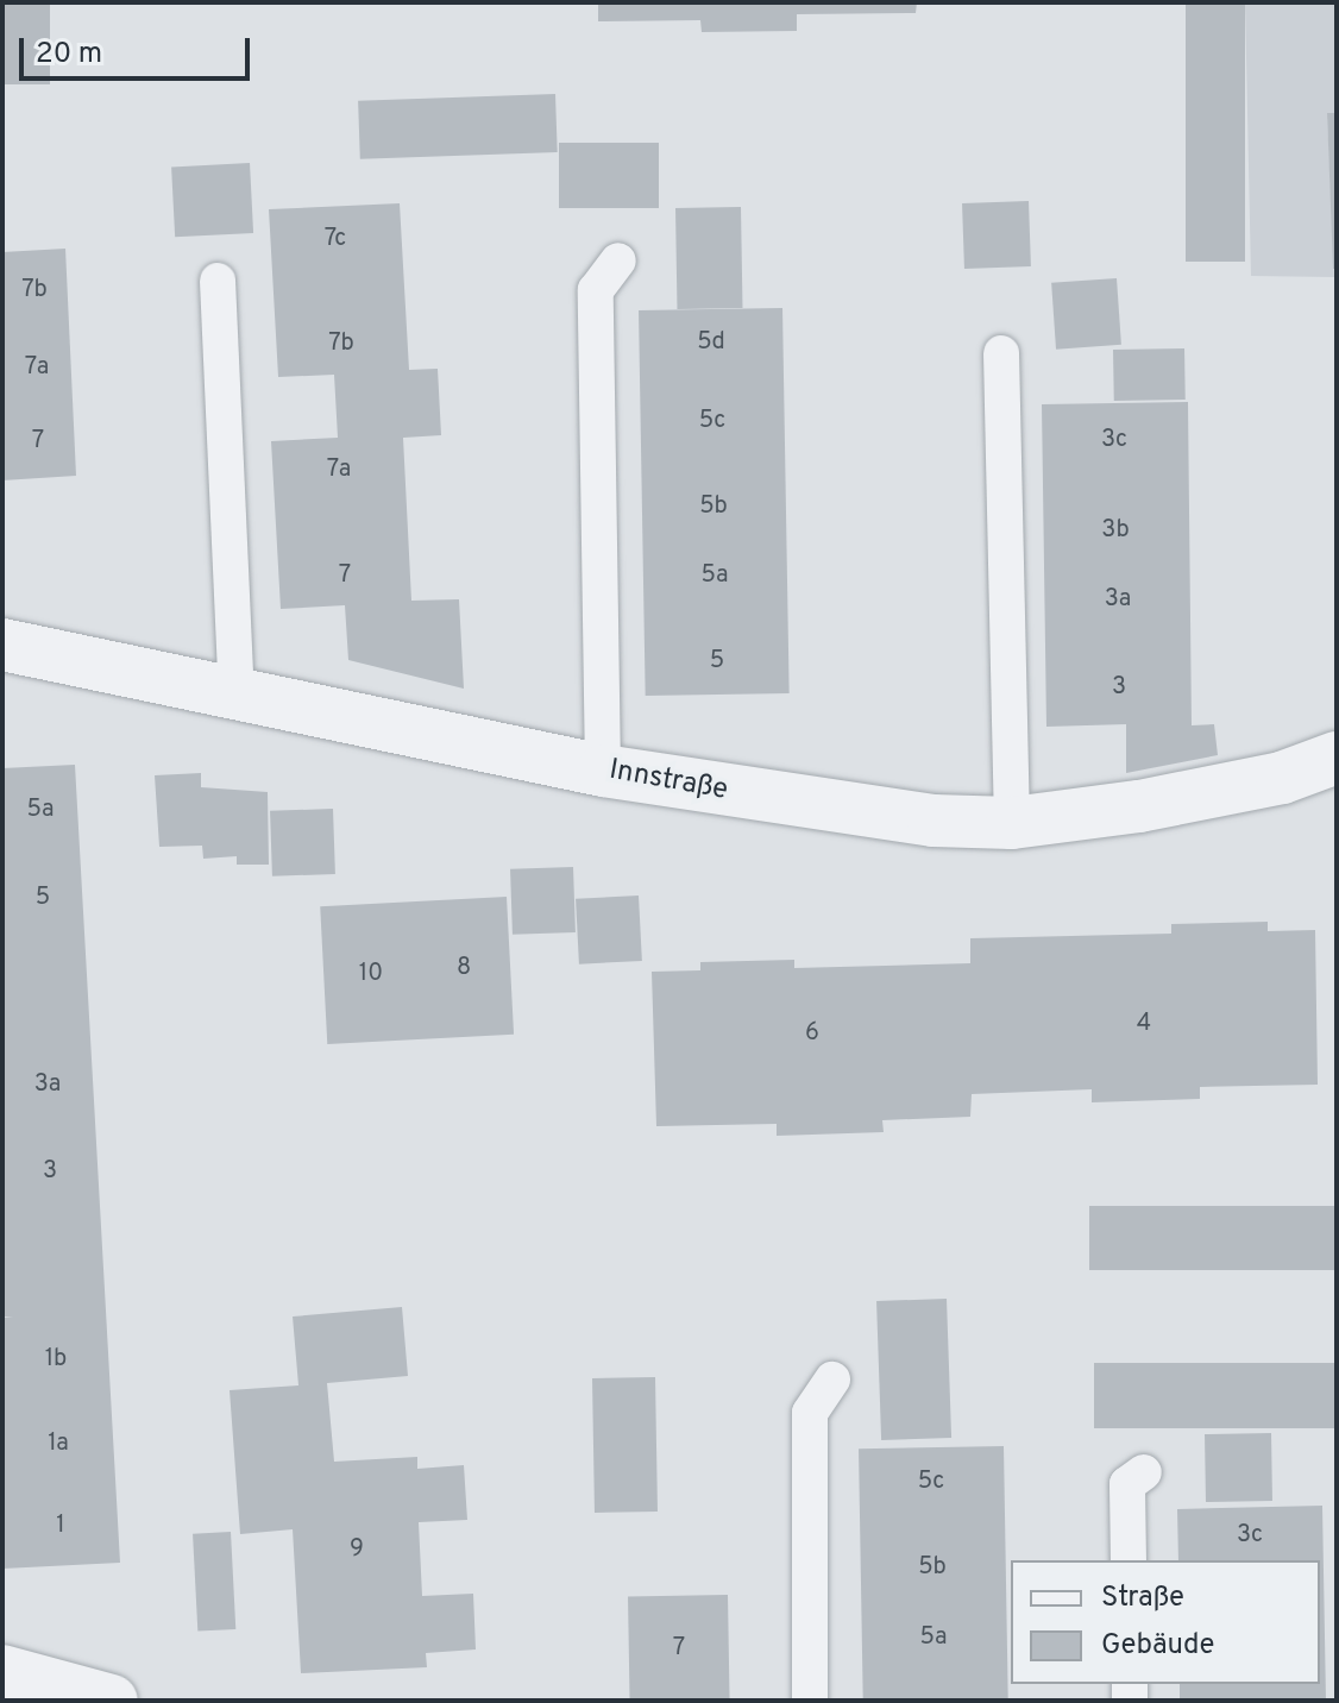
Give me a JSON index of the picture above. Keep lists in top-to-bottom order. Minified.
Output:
{"streets":{"street":["Innstraße"]},"house_numbers":["7c","7b","5d","7b","7a","5c","3c","7","7a","5b","3b","7","5a","3a","5","3","5a","5","8","10","4","6","3a","3","1b","1a","5c","1","3c","9","5b","5a","7"],"legend":["Straße","Gebäude"],"scale_bar":"20 m"}
